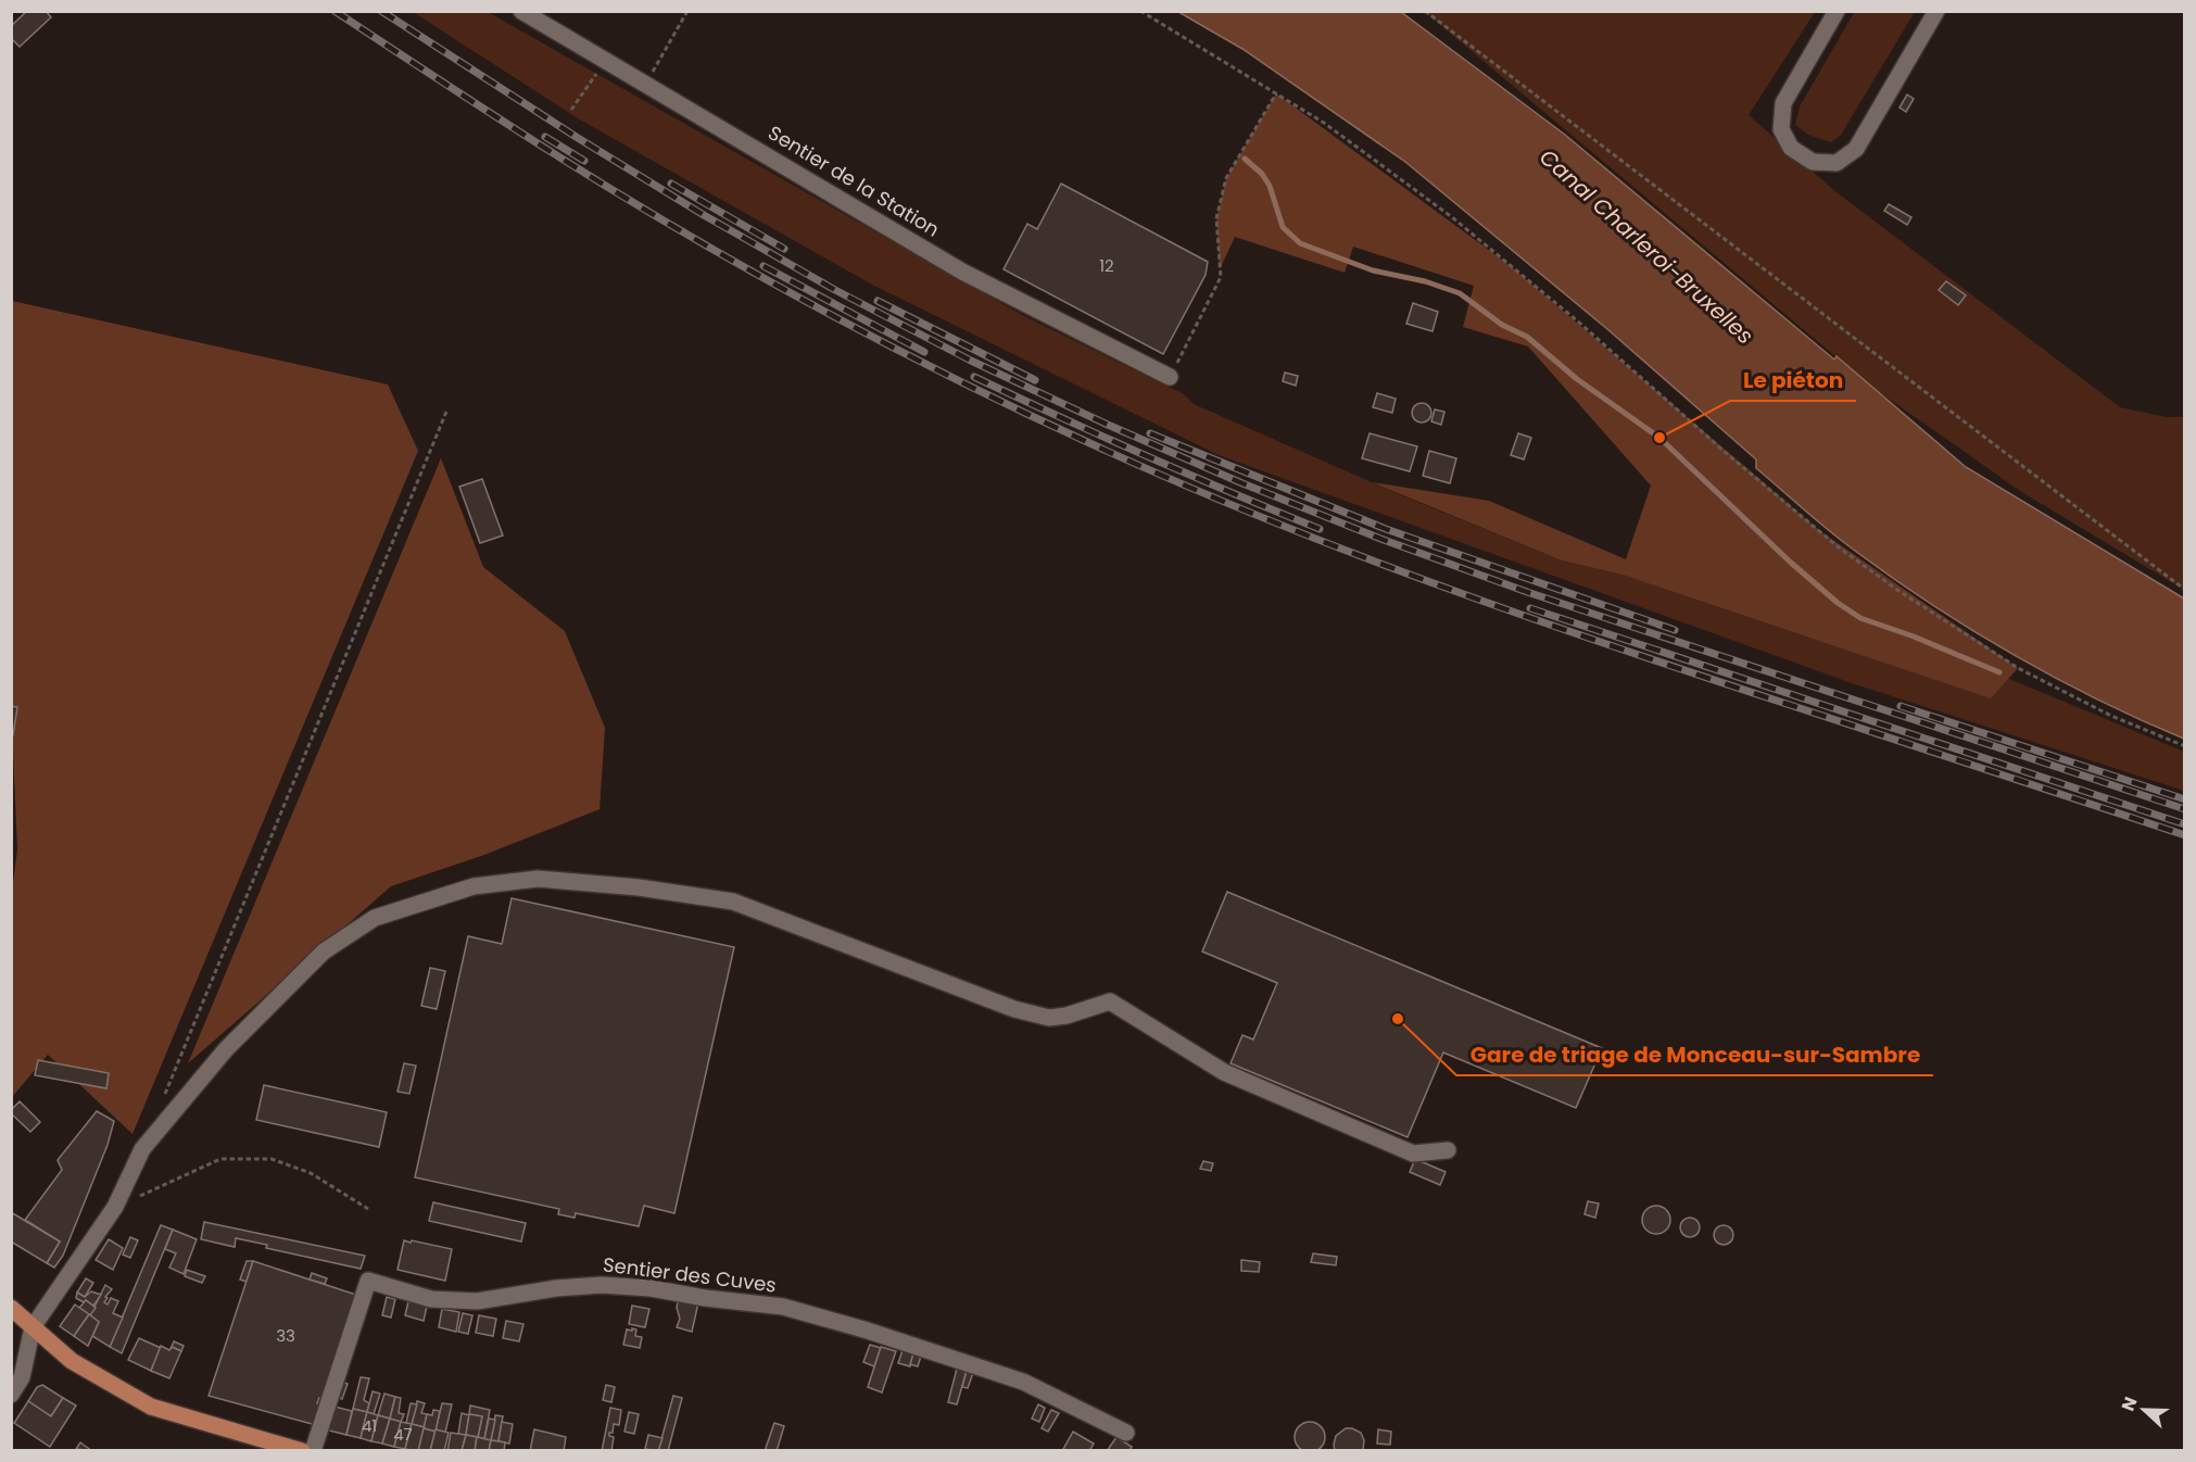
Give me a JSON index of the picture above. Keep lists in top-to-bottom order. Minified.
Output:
{"streets":{"street":["Sentier de la Station","Sentier des Cuves"]},"water":["Canal Charleroi-Bruxelles"],"places":["Le piéton","Gare de triage de Monceau-sur-Sambre"],"house_numbers":["12","33","41","47"],"north":"left"}
